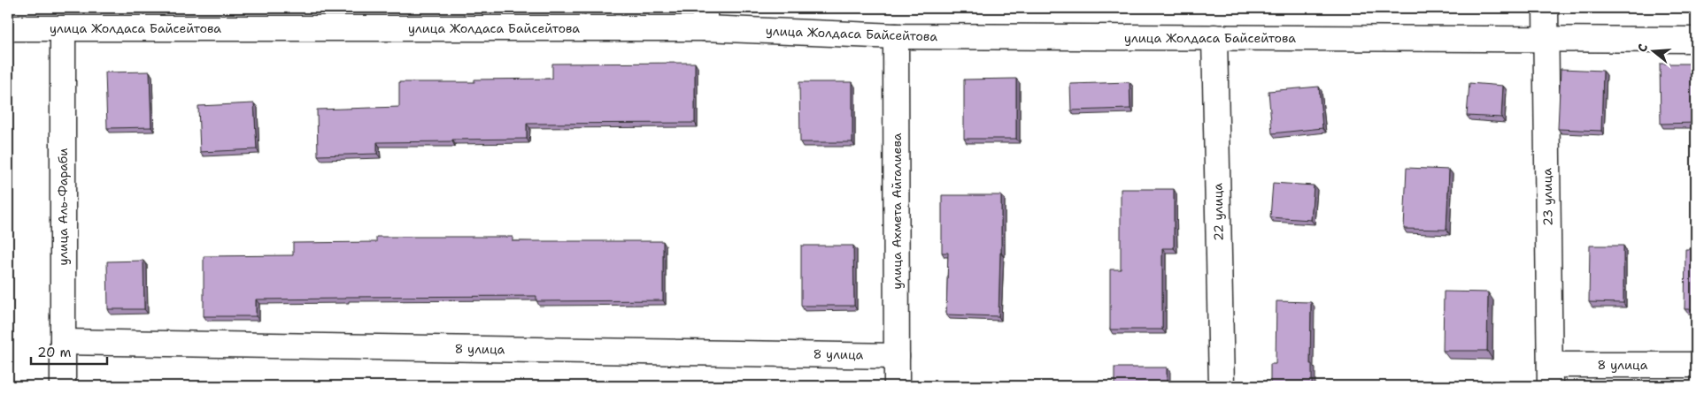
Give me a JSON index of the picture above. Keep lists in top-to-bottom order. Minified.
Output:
{"streets":{"street":["улица Жолдаса Байсейтова","23 улица","улица Аль-Фараби","улица Ахмета Айгалиева","22 улица","8 улица"]},"crossings":[["улица Жолдаса Байсейтова","23 улица"],["улица Жолдаса Байсейтова","улица Аль-Фараби"],["улица Жолдаса Байсейтова","улица Ахмета Айгалиева"],["улица Жолдаса Байсейтова","22 улица"],["23 улица","8 улица"],["улица Аль-Фараби","8 улица"],["улица Ахмета Айгалиева","8 улица"]],"scale_bar":"20 m","north":"left"}
